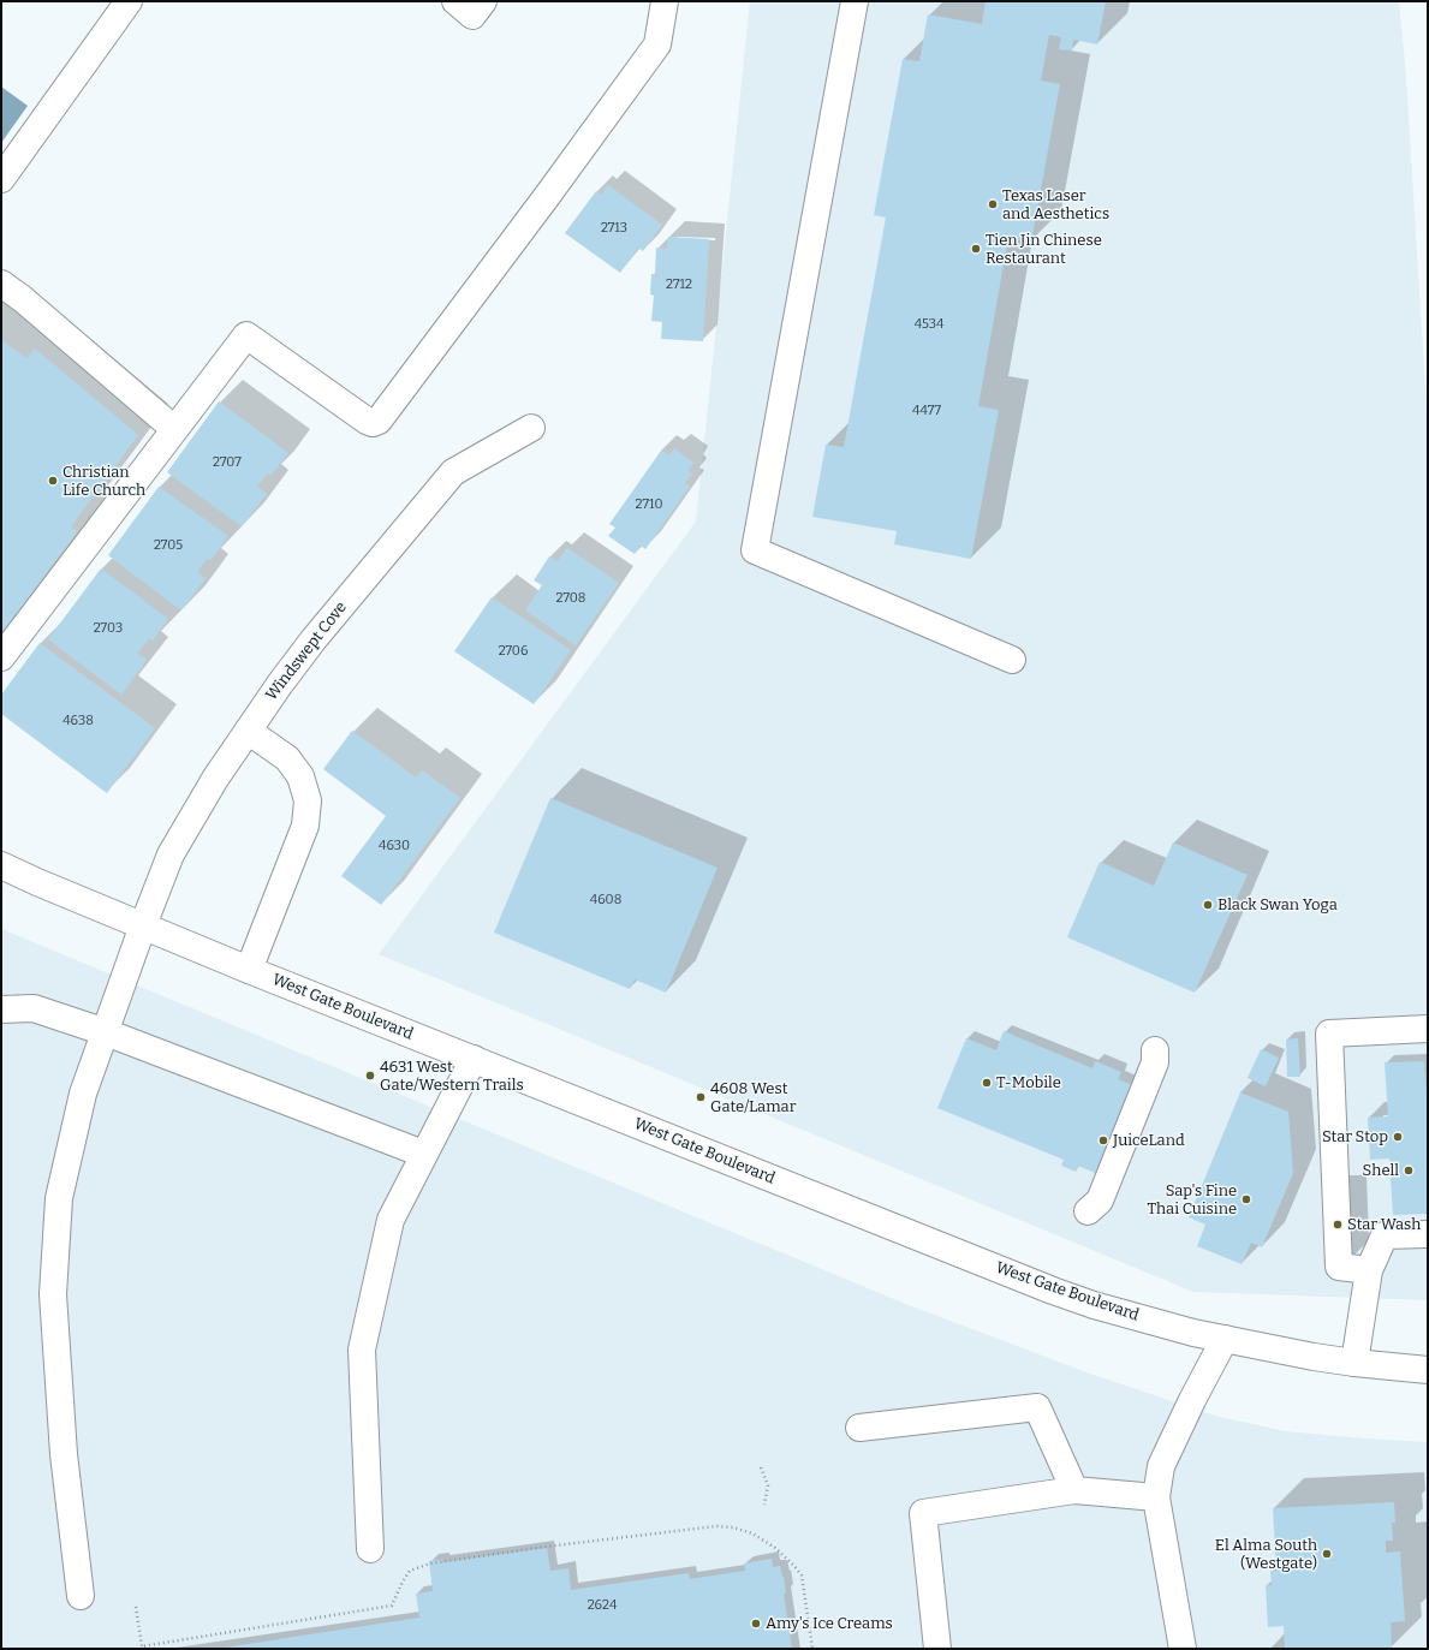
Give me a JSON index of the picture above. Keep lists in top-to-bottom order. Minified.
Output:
{"streets":{"main road":["Windswept Cove","West Gate Boulevard"]},"crossings":[["Windswept Cove","West Gate Boulevard"]],"places":["Texas Laser and Aesthetics","Tien Jin Chinese Restaurant","Christian Life Church","Black Swan Yoga","4631 West Gate/Western Trails","T-Mobile","4608 West Gate/Lamar","Star Stop","JuiceLand","Shell","Sap's Fine Thai Cuisine","Star Wash","El Alma South (Westgate)","Amy's Ice Creams"],"house_numbers":["2713","2712","4534","4477","2707","2710","2705","2708","2703","2706","4638","4630","4608","2624"]}
